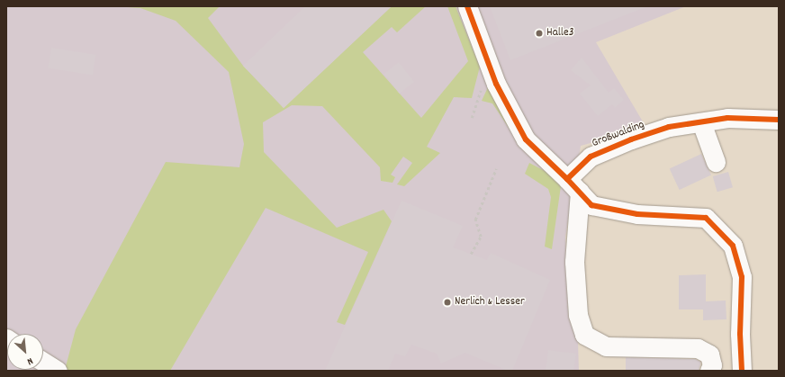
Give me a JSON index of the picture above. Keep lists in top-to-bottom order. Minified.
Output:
{"streets":{"street":["Großwalding"]},"places":["Halle3","Nerlich & Lesser"],"north":"bottom right"}
